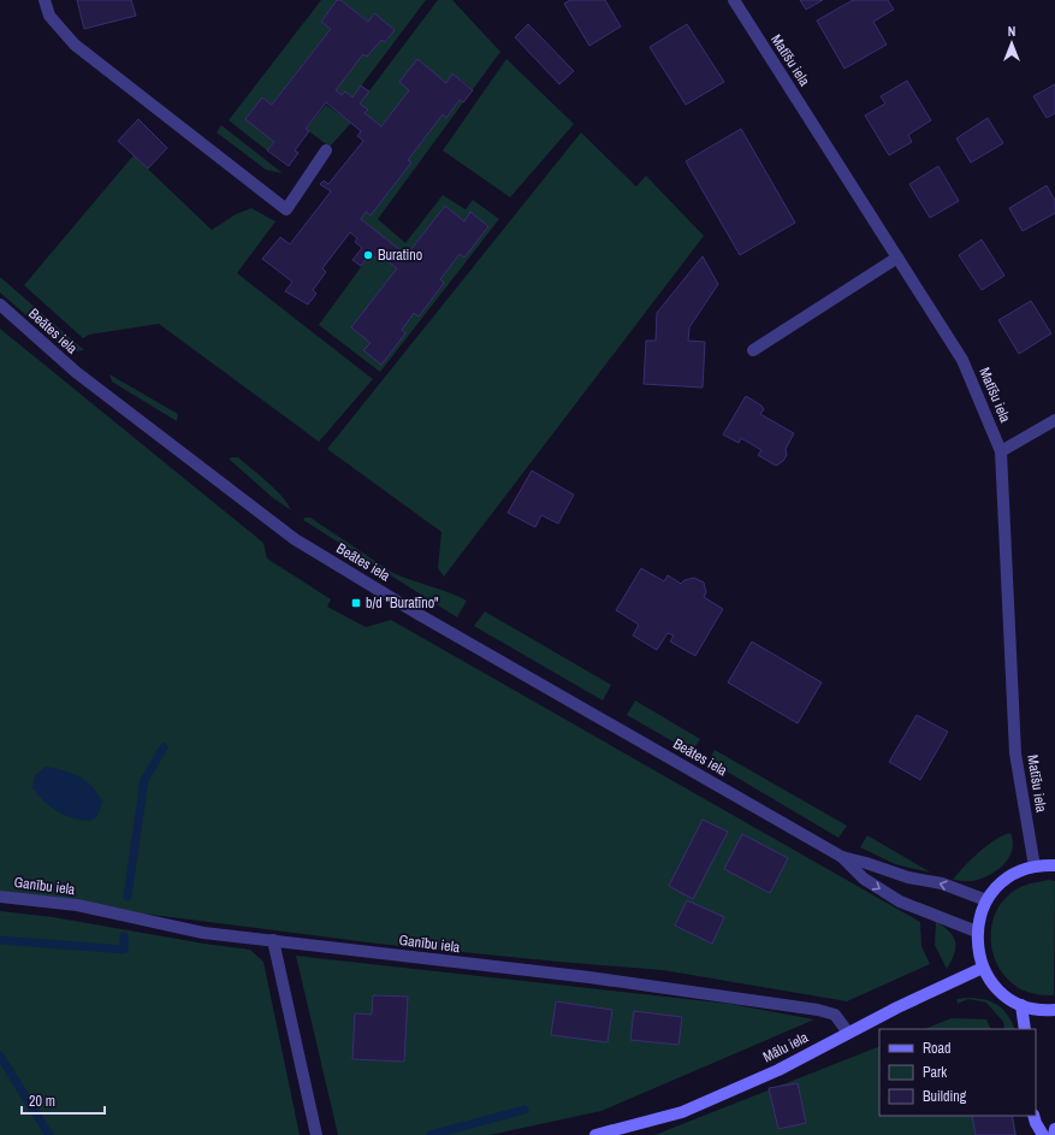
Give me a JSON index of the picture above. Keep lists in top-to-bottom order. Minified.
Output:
{"streets":{"main road":["Mālu iela"],"street":["Matīšu iela","Beātes iela","Ganību iela"]},"crossings":[["Ganību iela","Mālu iela"]],"places":{"other":["Buratino"],"transit":["b/d \"Buratīno\""]},"legend":["Road","Park","Building"],"scale_bar":"20 m","north":"top"}
